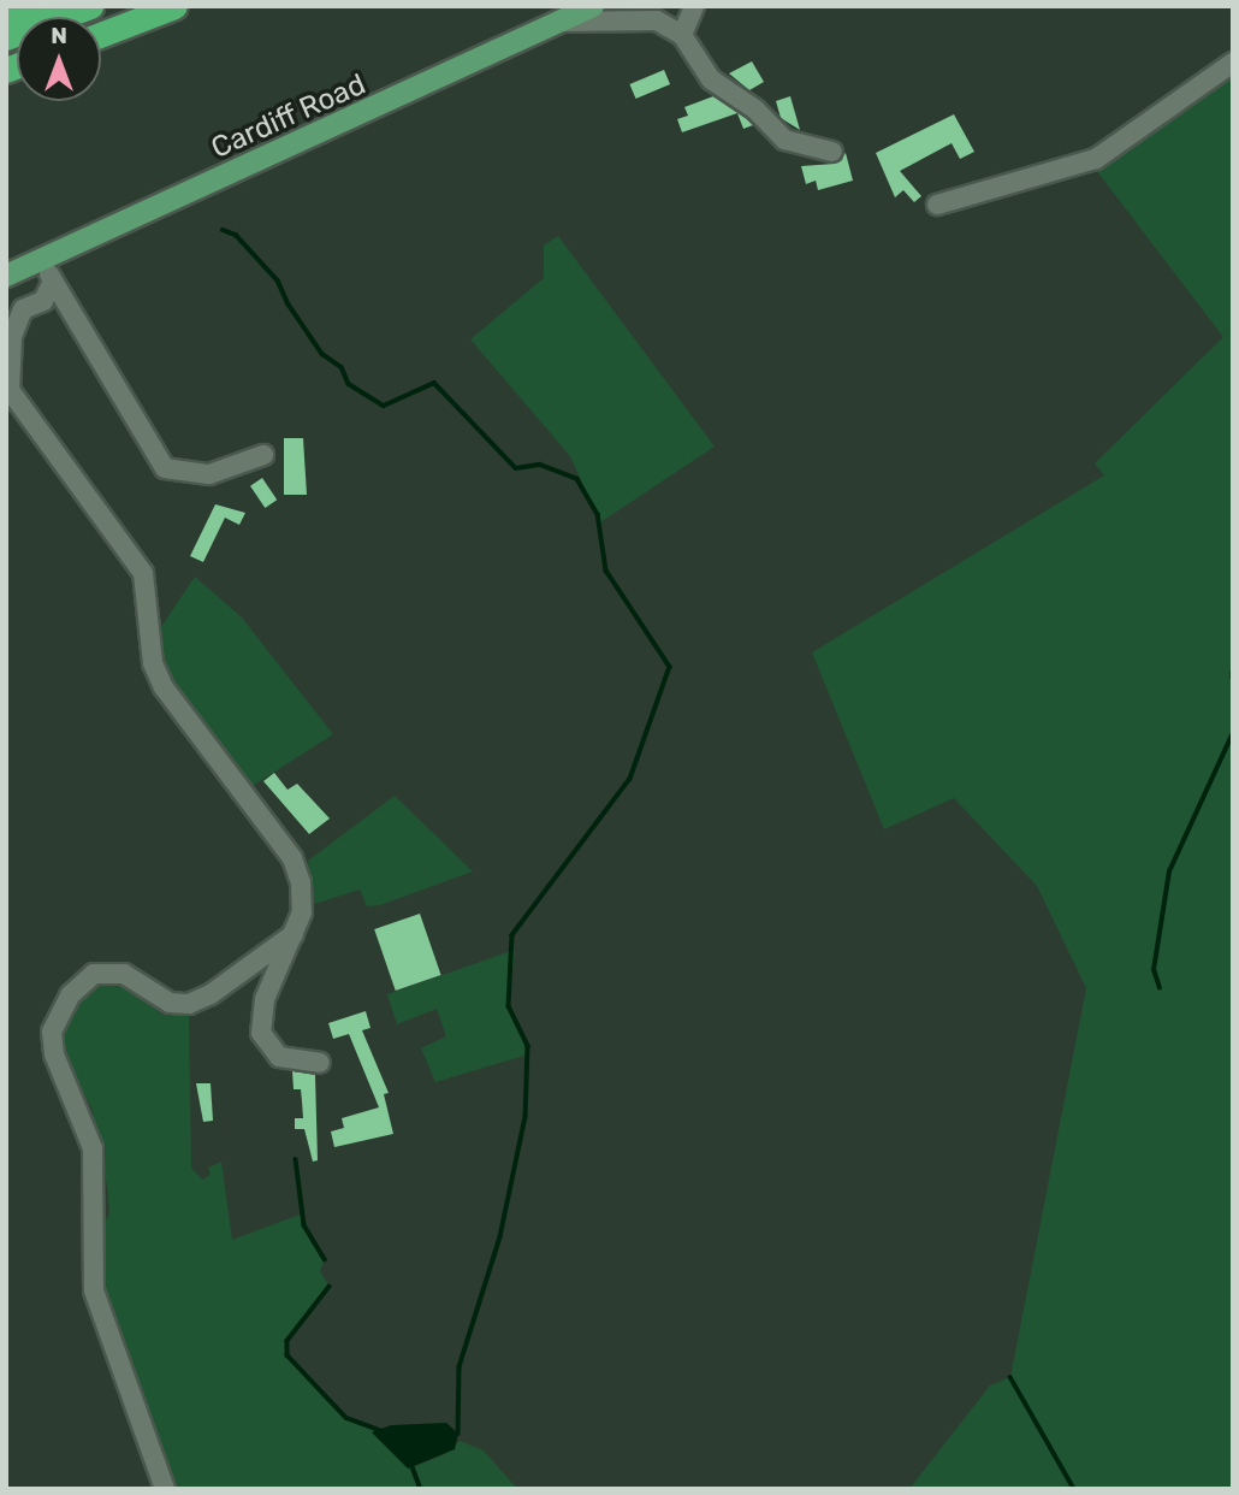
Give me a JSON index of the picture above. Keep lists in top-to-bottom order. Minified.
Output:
{"streets":{"main road":["Cardiff Road"]},"north":"top"}
